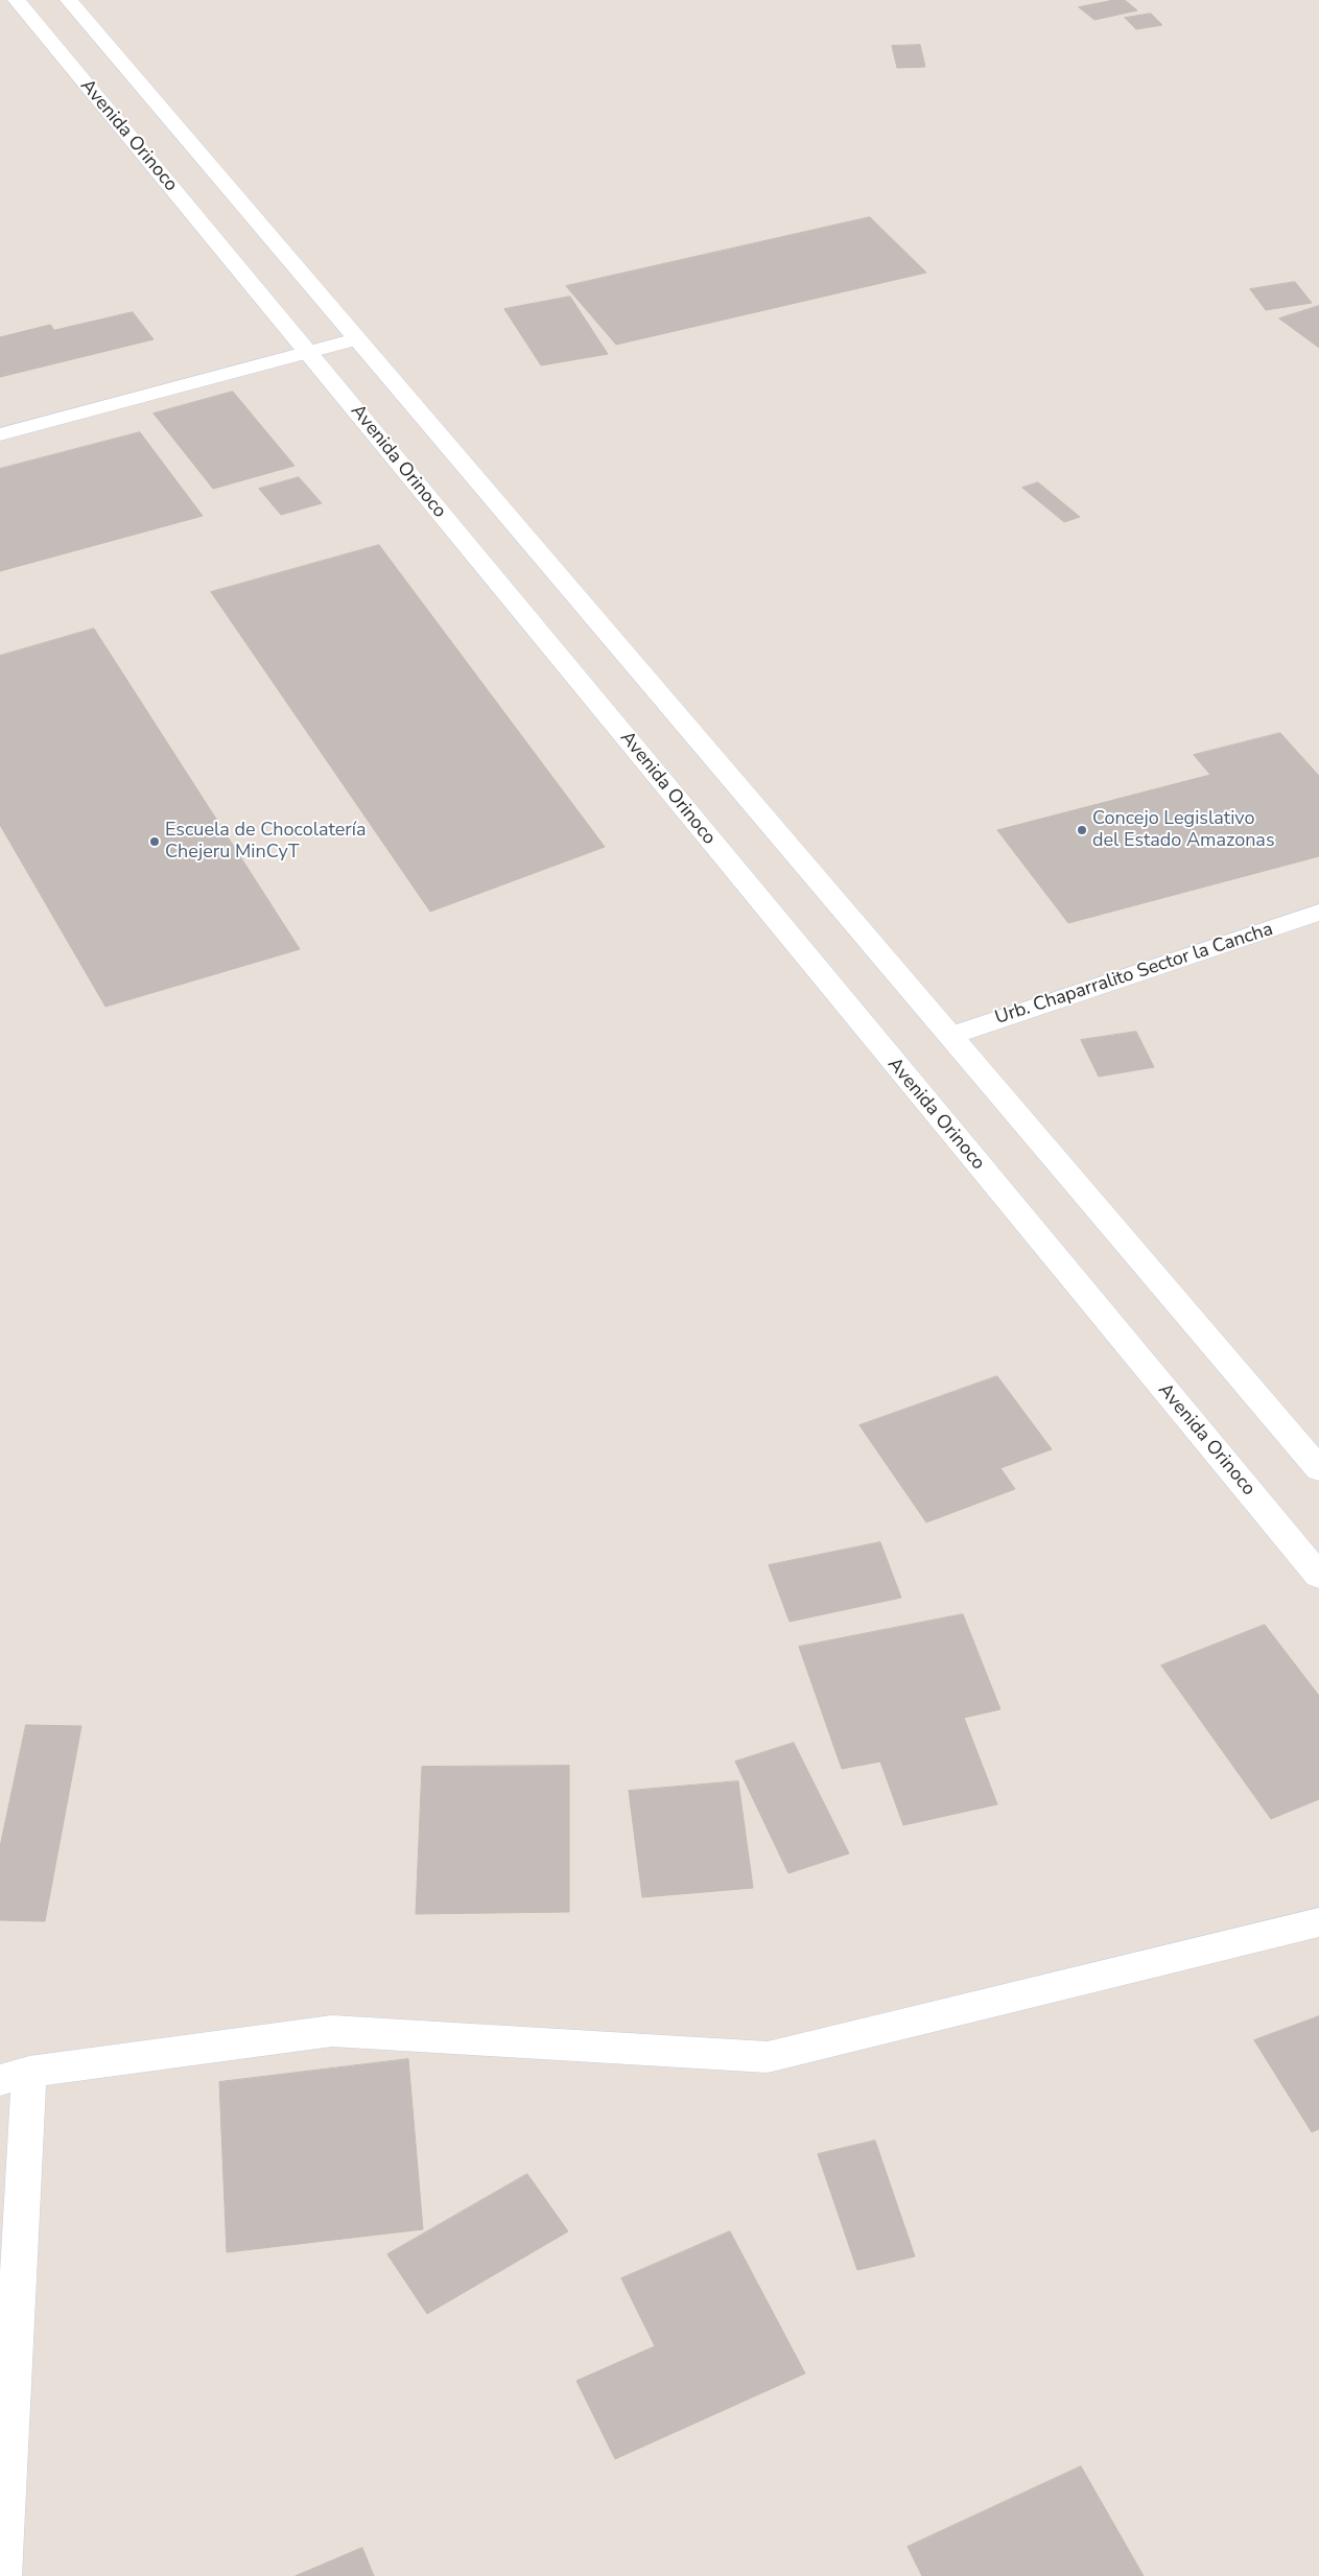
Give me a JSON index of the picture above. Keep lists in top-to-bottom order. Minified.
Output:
{"streets":{"street":["Avenida Orinoco","Urb. Chaparralito Sector la Cancha"]},"places":["Concejo Legislativo del Estado Amazonas","Escuela de Chocolatería Chejeru MinCyT"]}
